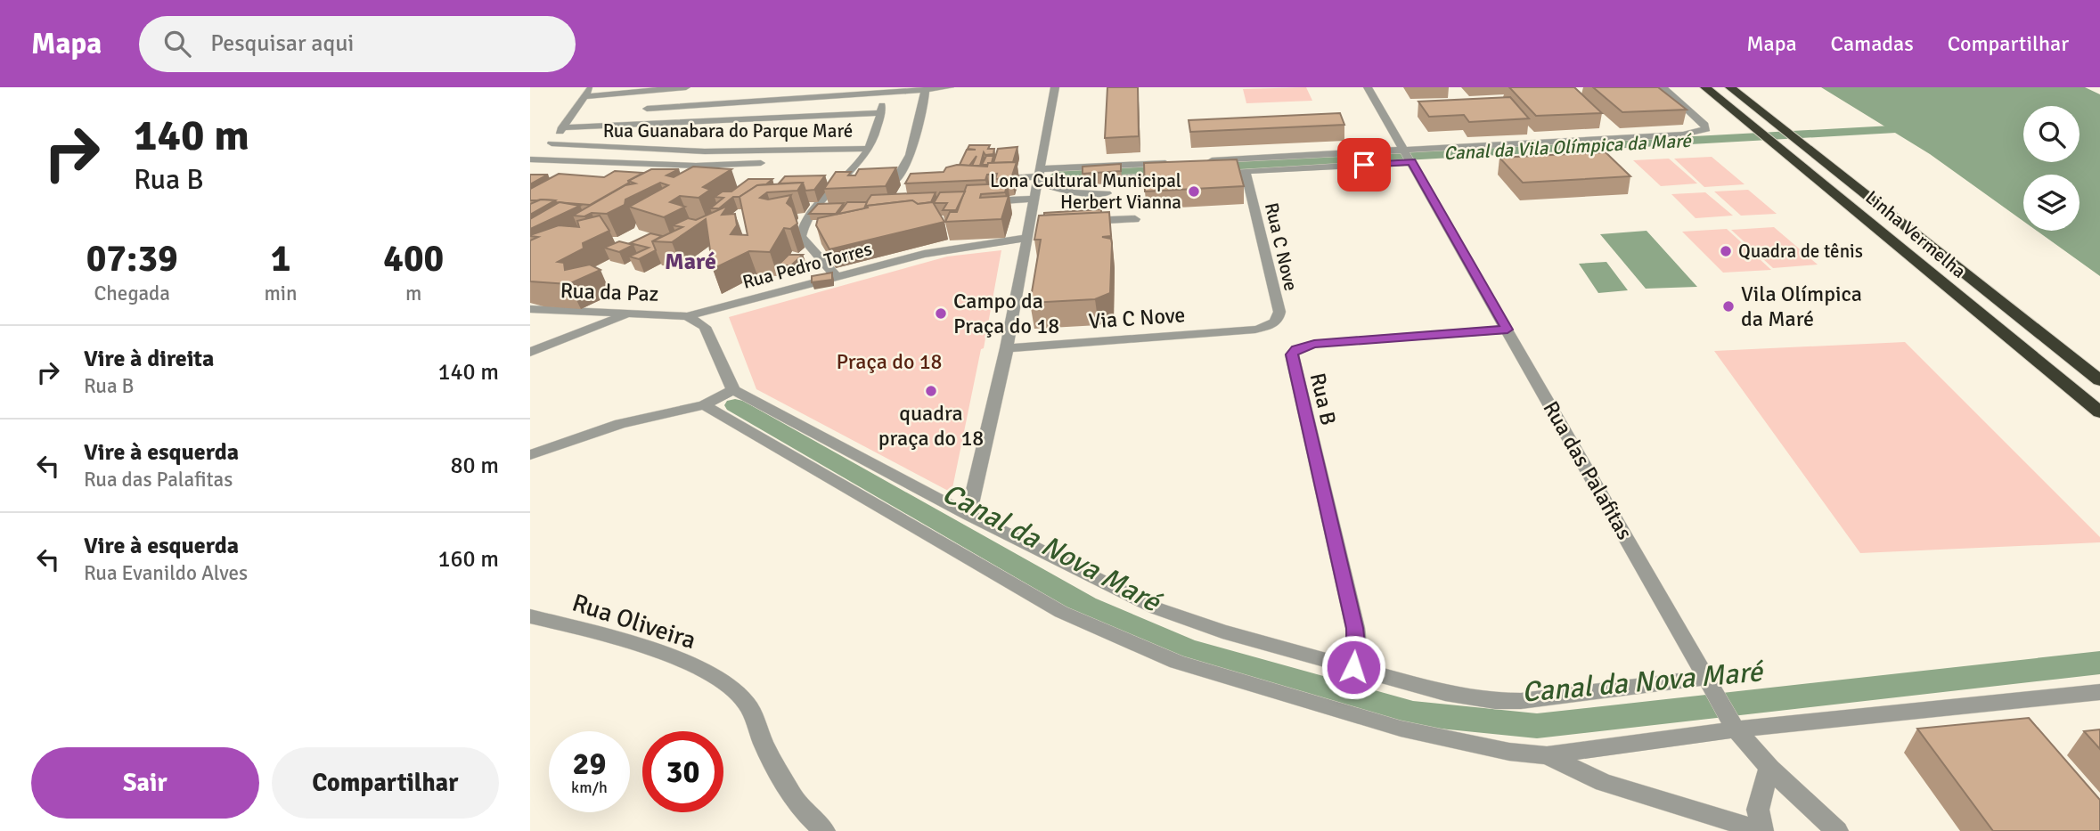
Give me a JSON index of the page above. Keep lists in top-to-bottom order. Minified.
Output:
{"streets":{"highway":["Linha Vermelha"],"street":["Rua Guanabara do Parque Maré","Rua C Nove","Rua Pedro Torres","Rua da Paz","Via C Nove","Rua B","Rua das Palafitas","Rua Oliveira"]},"crossings":[["Rua C Nove","Via C Nove"],["Rua Pedro Torres","Rua da Paz"],["Rua B","Rua das Palafitas"]],"districts":["Maré"],"water":["Canal da Vila Olímpica da Maré","Canal da Nova Maré"],"parks":["Praça do 18"],"places":["Lona Cultural Municipal Herbert Vianna","Quadra de tênis","Vila Olímpica da Maré","Campo da Praça do 18","quadra praça do 18"],"page":{"header":"Mapa","search":"Pesquisar aqui","nav":["Mapa","Camadas","Compartilhar"],"turn":["140 m","Rua B"],"eta":["07:39","Chegada","1","min","400","m"],"list":[{"name":"Vire à direita","note":"Rua B","value":"140 m"},{"name":"Vire à esquerda","note":"Rua das Palafitas","value":"80 m"},{"name":"Vire à esquerda","note":"Rua Evanildo Alves","value":"160 m"}],"speed":"29 km/h","limit":"30","buttons":["Sair","Compartilhar"]}}
